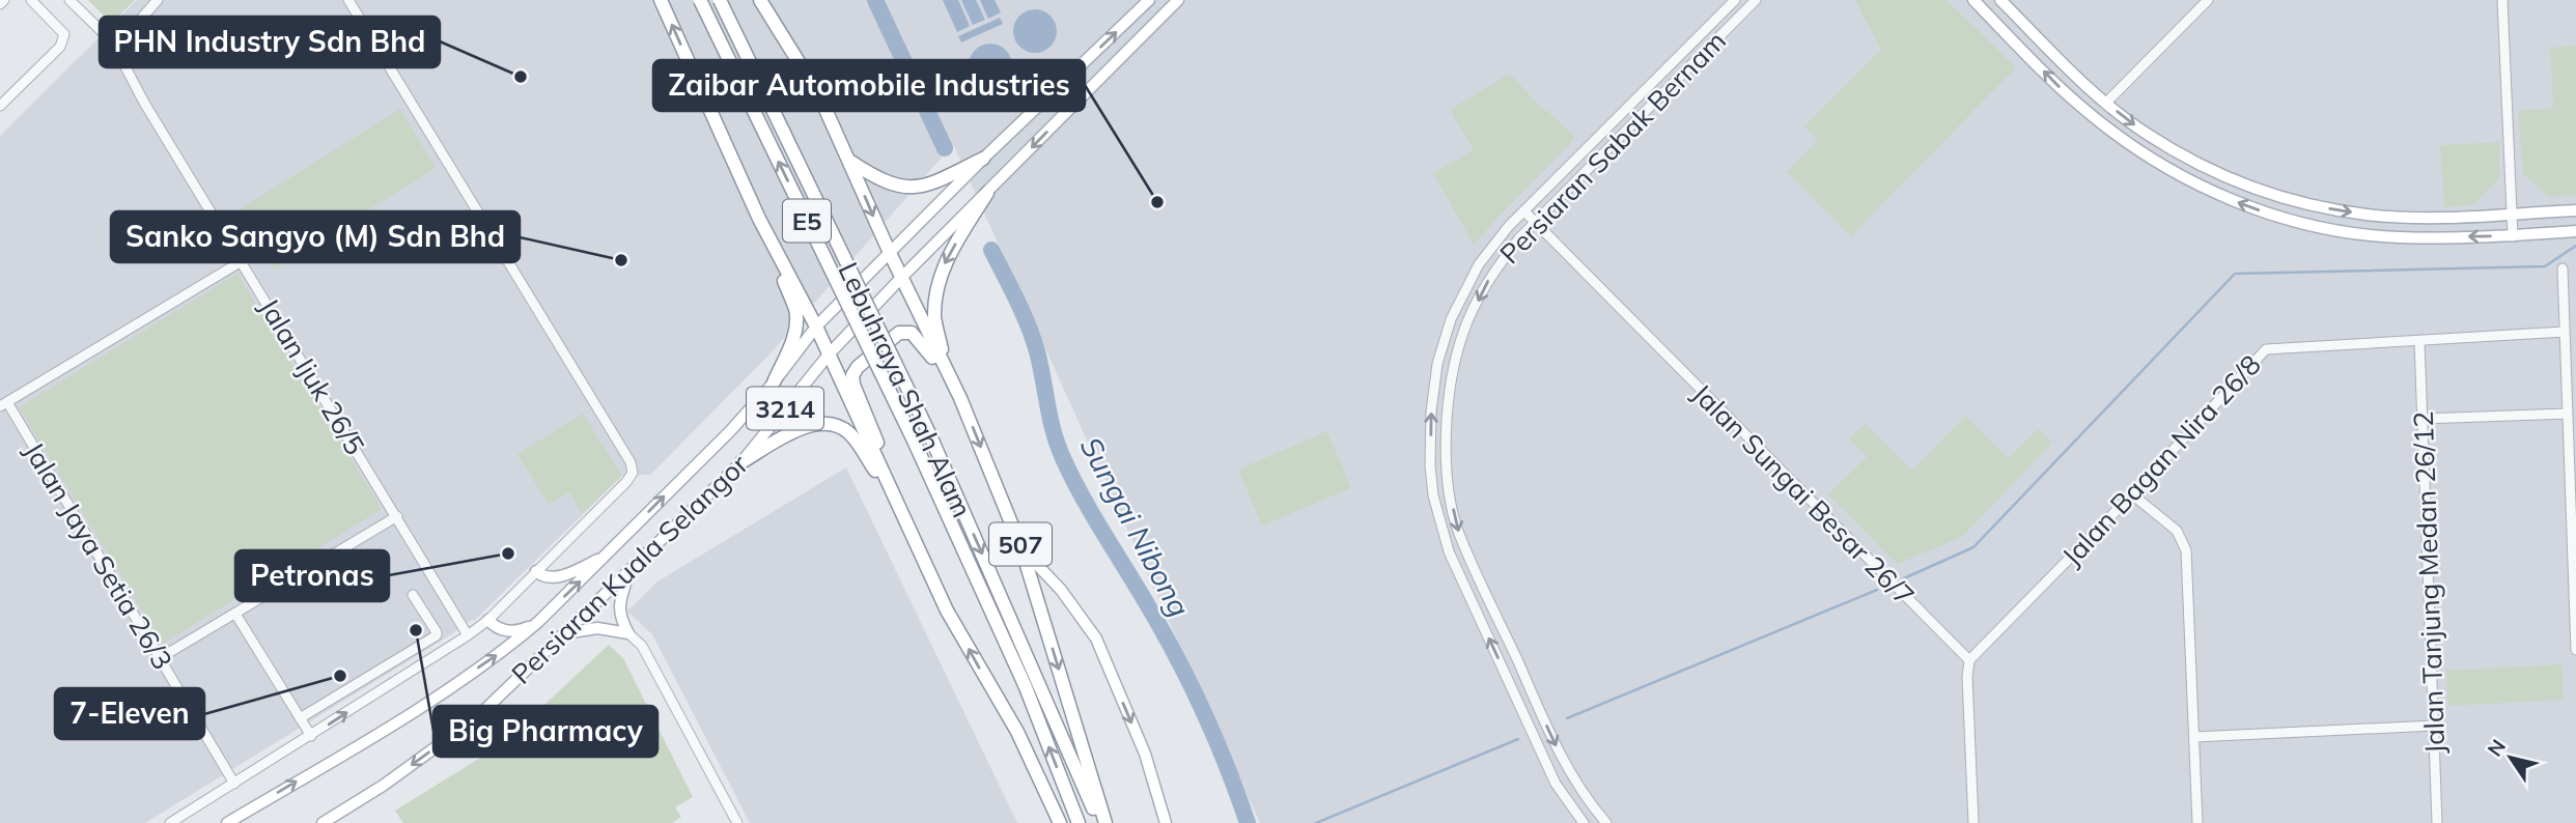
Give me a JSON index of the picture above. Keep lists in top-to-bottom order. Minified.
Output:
{"streets":{"highway":["E5","Lebuhraya Shah Alam","507"],"main road":["3214","Persiaran Kuala Selangor"],"street":["Persiaran Sabak Bernam","Jalan Ijuk 26/5","Jalan Bagan Nira 26/8","Jalan Sungai Besar 26/7","Jalan Jaya Setia 26/3","Jalan Tanjung Medan 26/12"]},"crossings":[["Persiaran Sabak Bernam","Jalan Sungai Besar 26/7"],["Lebuhraya Shah Alam","507"],["Jalan Bagan Nira 26/8","Jalan Sungai Besar 26/7"],["Jalan Bagan Nira 26/8","Jalan Tanjung Medan 26/12"],["507","Persiaran Kuala Selangor"]],"water":["Sungai Nibong"],"places":["PHN Industry Sdn Bhd","Zaibar Automobile Industries","Sanko Sangyo (M) Sdn Bhd","Petronas","Big Pharmacy","7-Eleven"],"north":"top left"}
